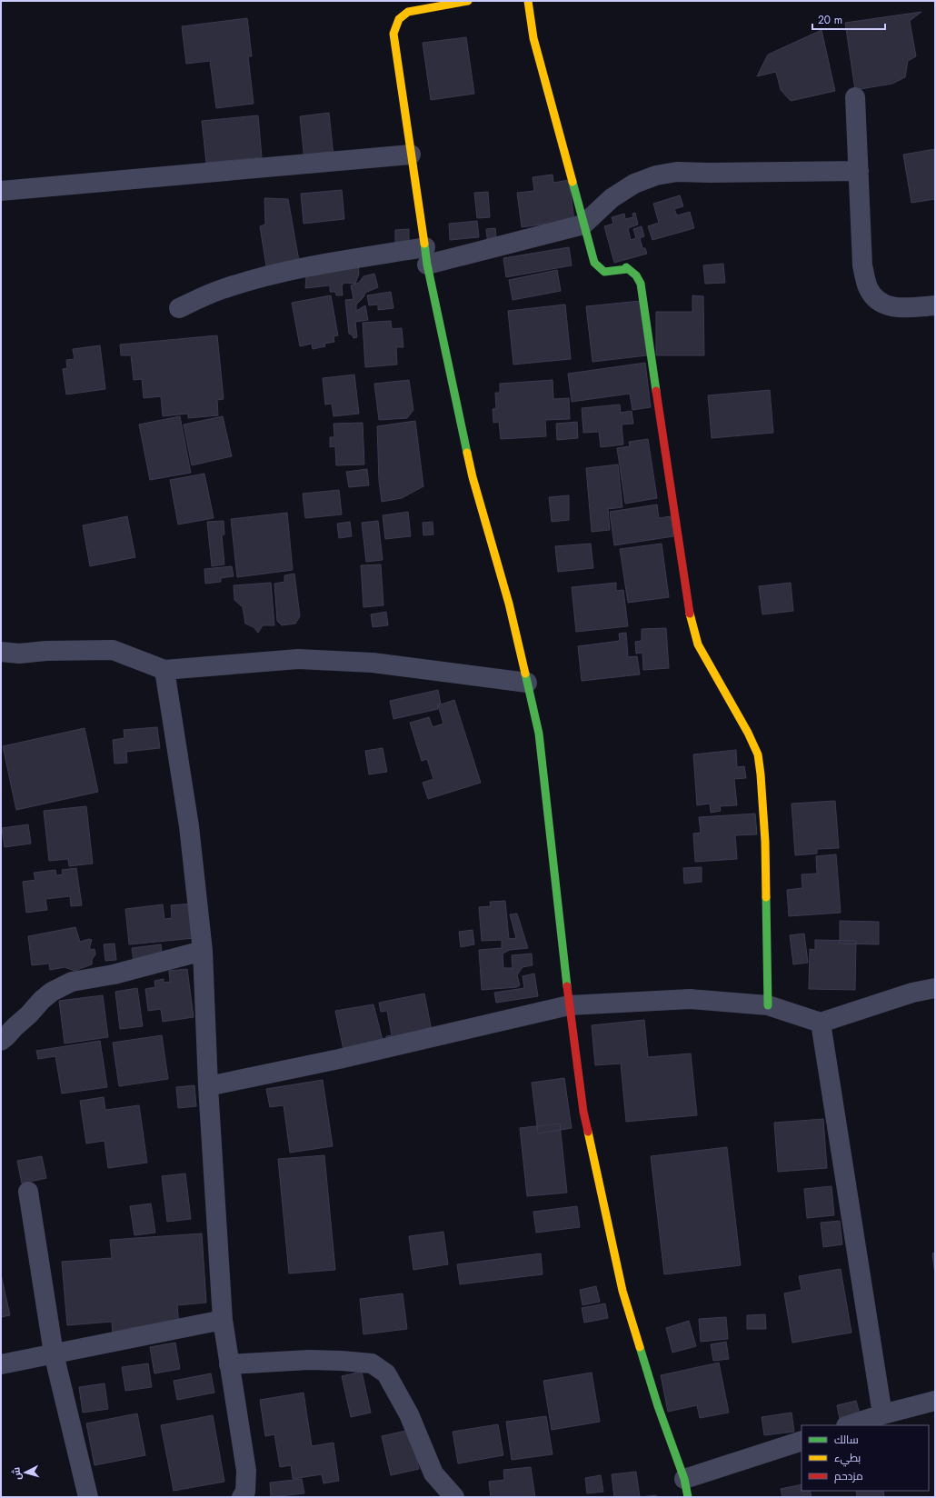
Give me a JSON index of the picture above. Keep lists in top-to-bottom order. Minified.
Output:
{"legend":["سالك","بطيء","مزدحم"],"scale_bar":"20 m","north":"left"}
